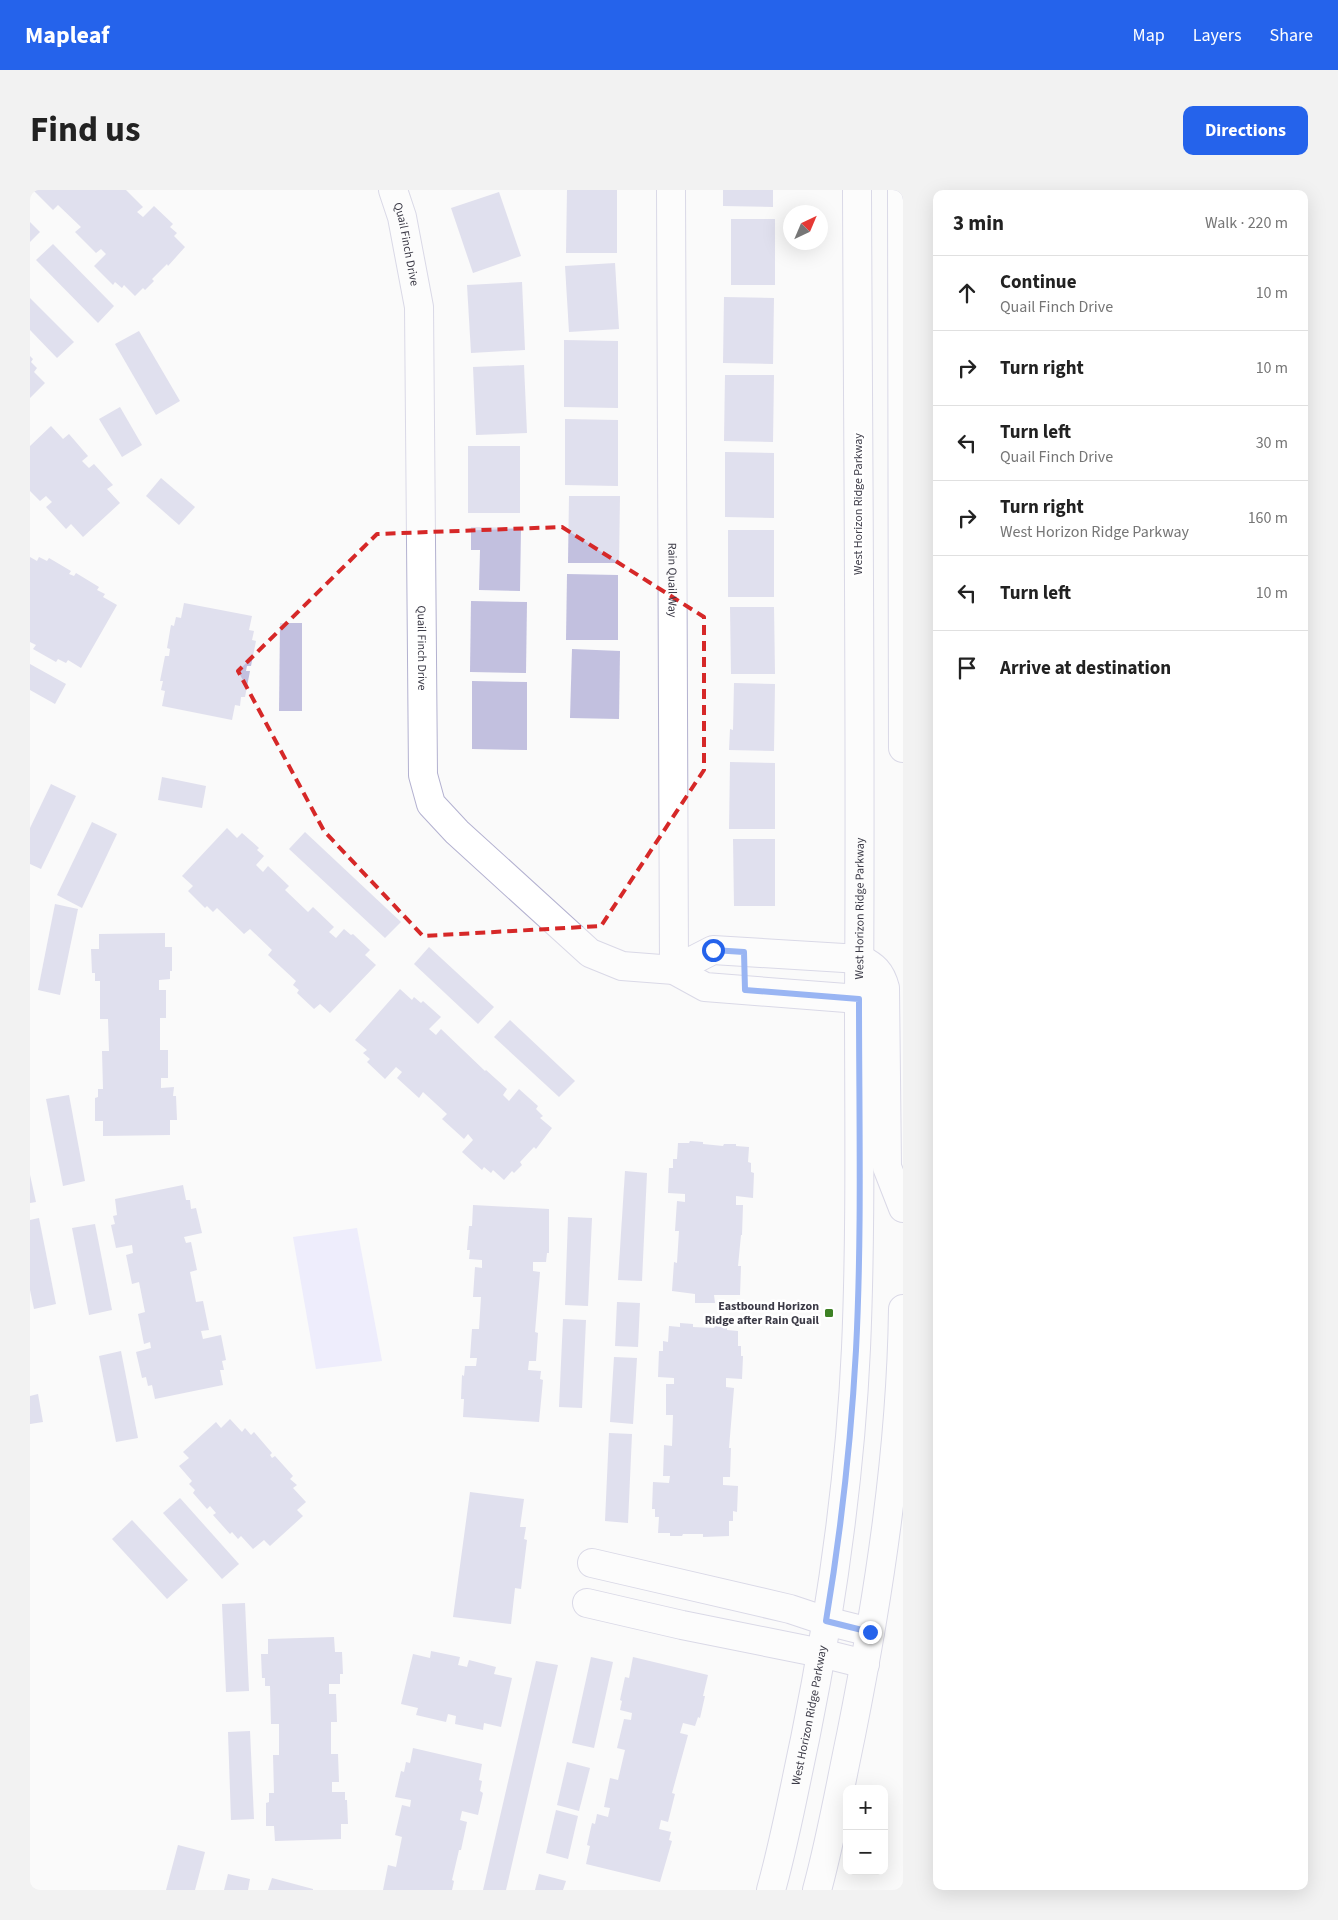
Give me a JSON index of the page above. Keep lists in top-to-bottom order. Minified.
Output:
{"streets":{"main road":["Quail Finch Drive","West Horizon Ridge Parkway","Rain Quail Way"]},"crossings":[["Quail Finch Drive","West Horizon Ridge Parkway"],["Quail Finch Drive","Rain Quail Way"]],"places":{"transit":["Eastbound Horizon Ridge after Rain Quail"]},"north":"top right","page":{"header":"Mapleaf","nav":["Map","Layers","Share"],"title":"Find us","buttons":"Directions","heading":["3 min","Walk · 220 m"],"list":[["Continue","Quail Finch Drive","10 m"],["Turn right","10 m"],["Turn left","Quail Finch Drive","30 m"],["Turn right","West Horizon Ridge Parkway","160 m"],["Turn left","10 m"],"Arrive at destination"],"map_buttons":["+","−"]}}
